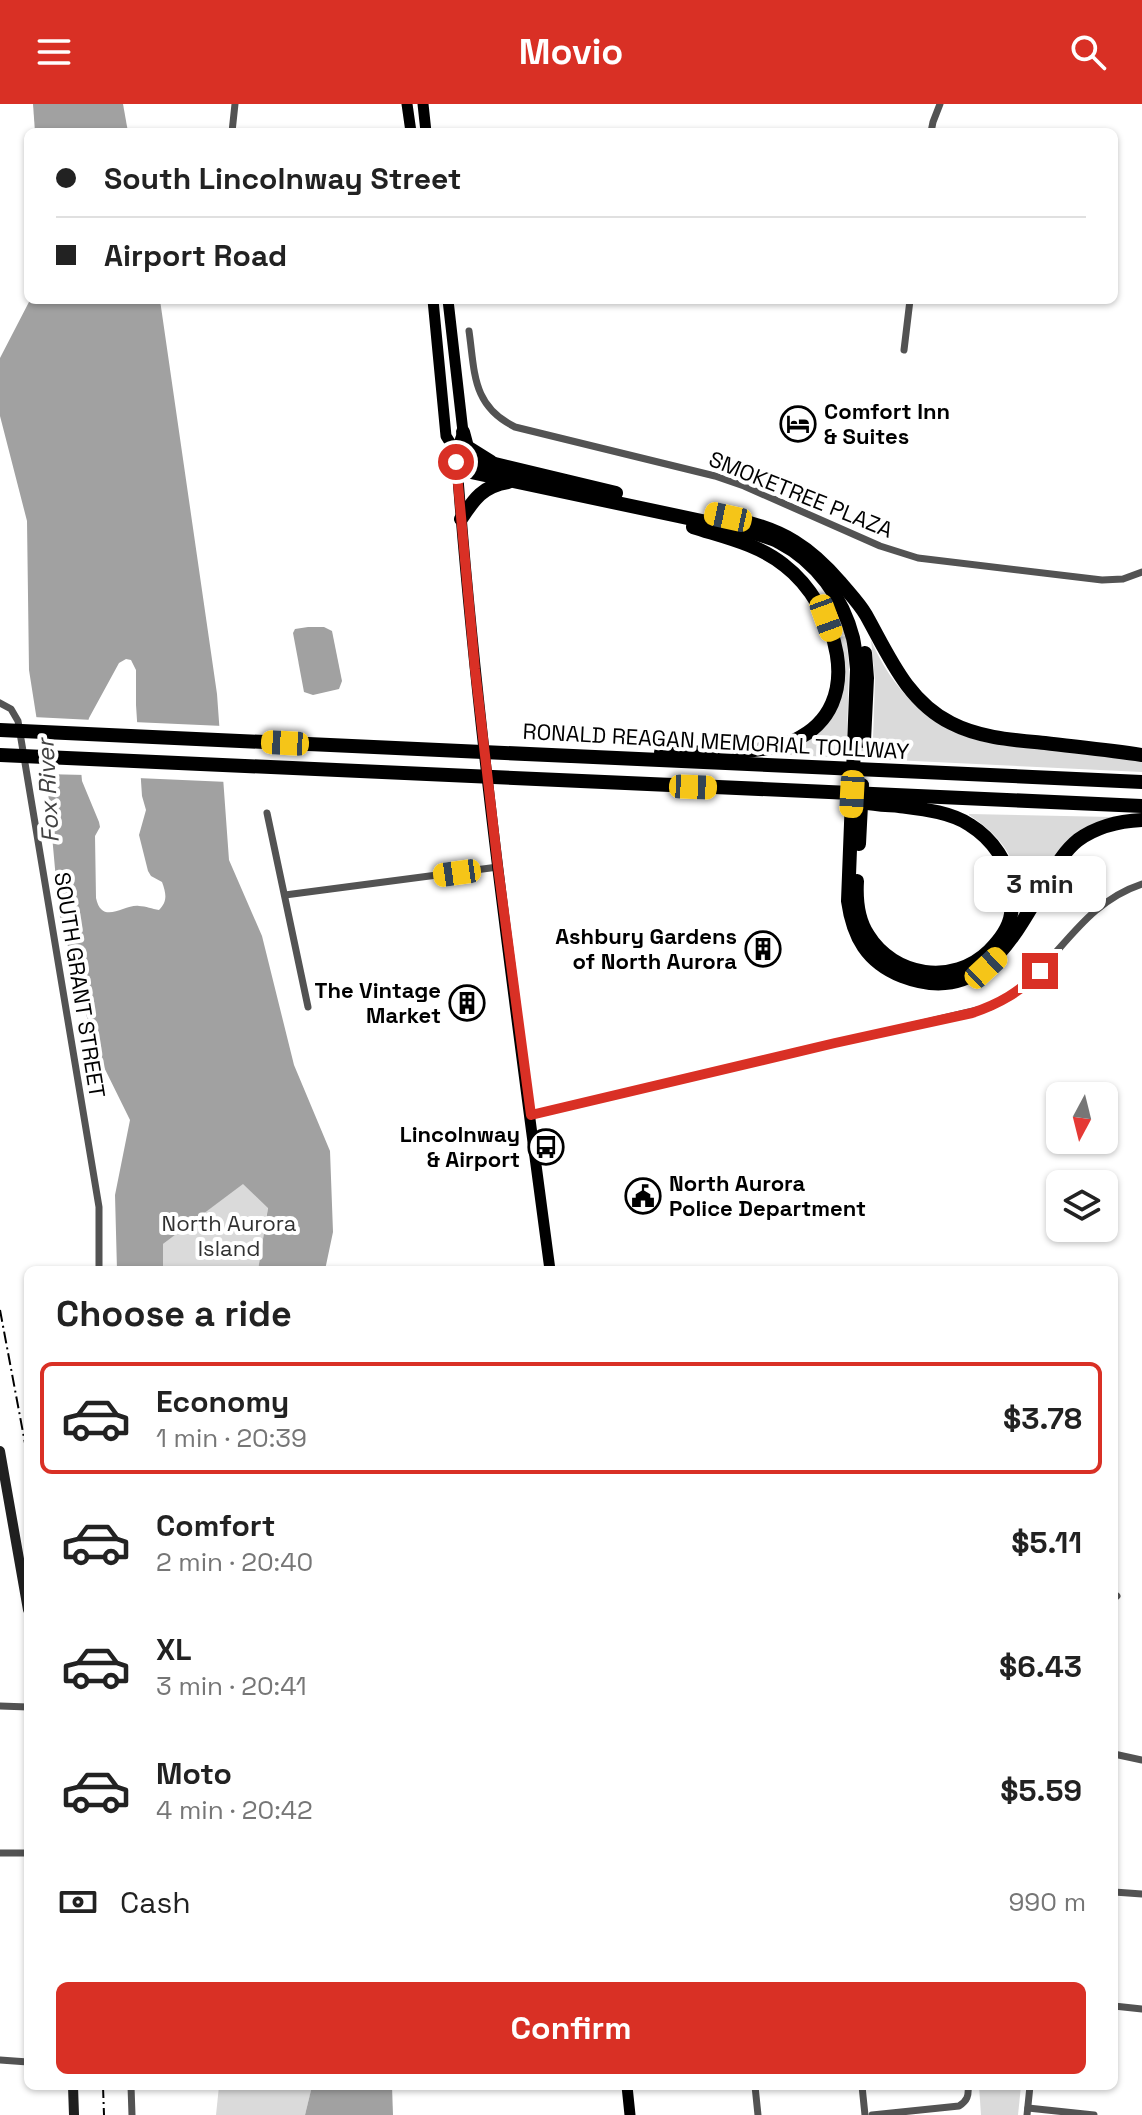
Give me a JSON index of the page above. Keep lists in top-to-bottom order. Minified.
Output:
{"streets":{"highway":["RONALD REAGAN MEMORIAL TOLLWAY"],"street":["SMOKETREE PLAZA","SOUTH GRANT STREET"]},"water":["Fox River"],"parks":["North Aurora Island"],"places":{"hotel":["Comfort Inn & Suites"],"building":["Ashbury Gardens of North Aurora","The Vintage Market"],"bus stop":["Lincolnway & Airport"],"public building":["North Aurora Police Department"]},"north":"bottom","page":{"header":"Movio","banner":["South Lincolnway Street","Airport Road"],"bubble":"3 min","heading":"Choose a ride","list":[{"name":"Economy","note":"1 min · 20:39","value":"$3.78"},{"name":"Comfort","note":"2 min · 20:40","value":"$5.11"},{"name":"XL","note":"3 min · 20:41","value":"$6.43"},{"name":"Moto","note":"4 min · 20:42","value":"$5.59"}],"pay":["Cash","990 m"],"buttons":"Confirm"}}
